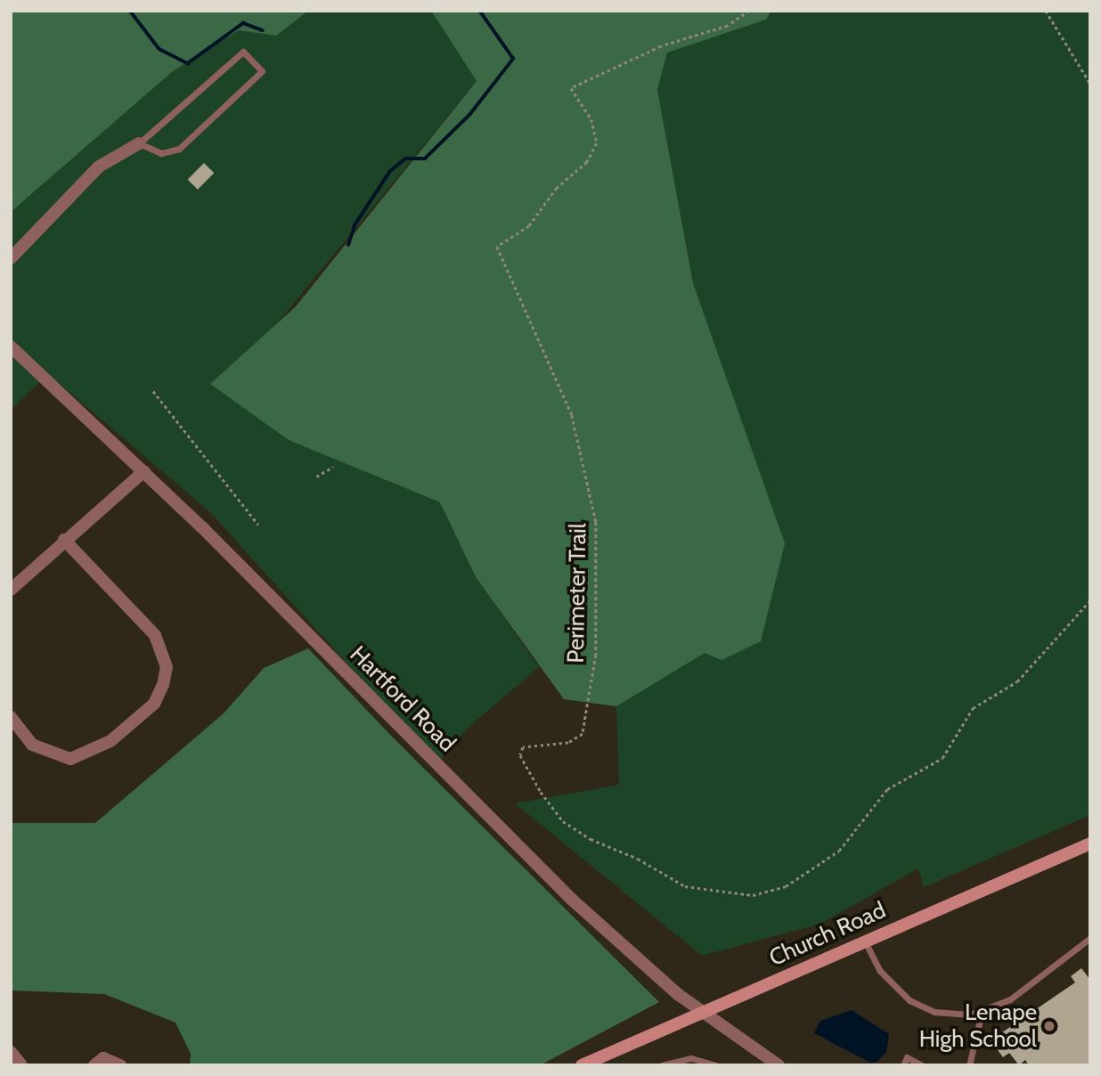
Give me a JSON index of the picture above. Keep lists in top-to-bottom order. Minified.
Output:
{"streets":{"main road":["Church Road"],"street":["Hartford Road"],"path":["Perimeter Trail"]},"crossings":[["Hartford Road","Church Road"]],"places":["Lenape High School"]}
